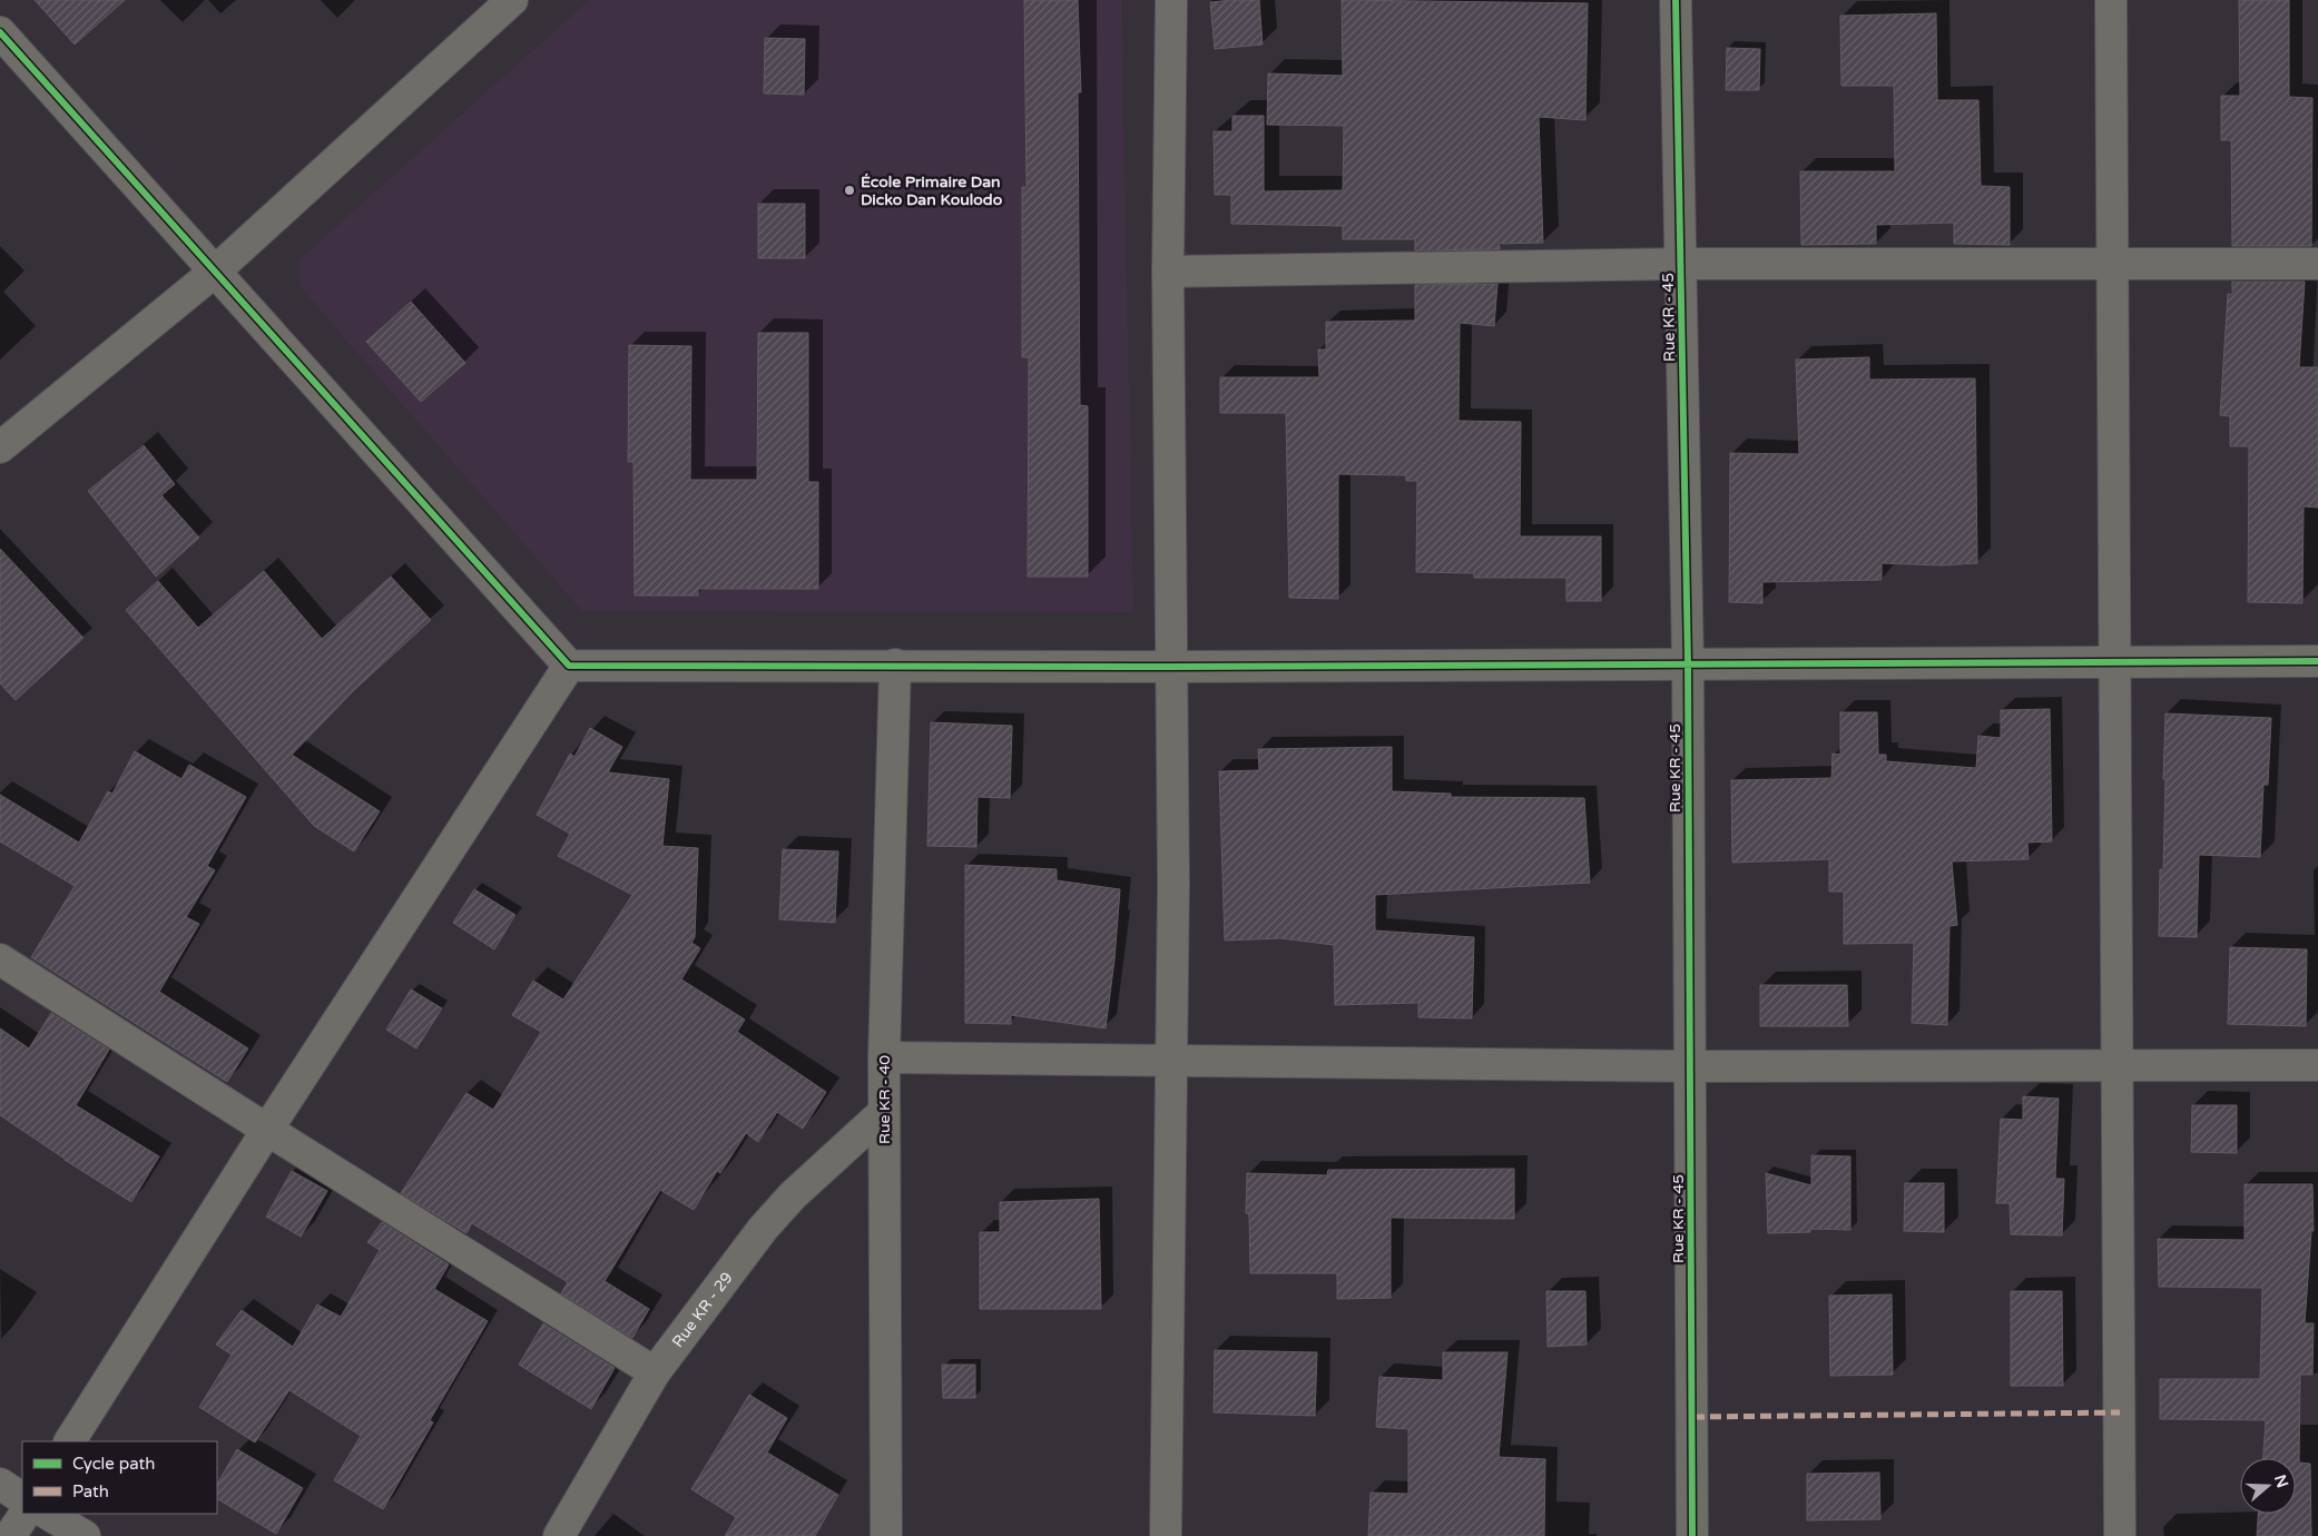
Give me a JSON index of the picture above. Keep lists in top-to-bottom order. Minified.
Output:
{"streets":{"street":["Rue KR - 45","Rue KR - 40","Rue KR - 29"]},"crossings":[["Rue KR - 40","Rue KR - 29"]],"places":["École Primaire Dan Dicko Dan Koulodo"],"legend":["Cycle path","Path"],"north":"right"}
